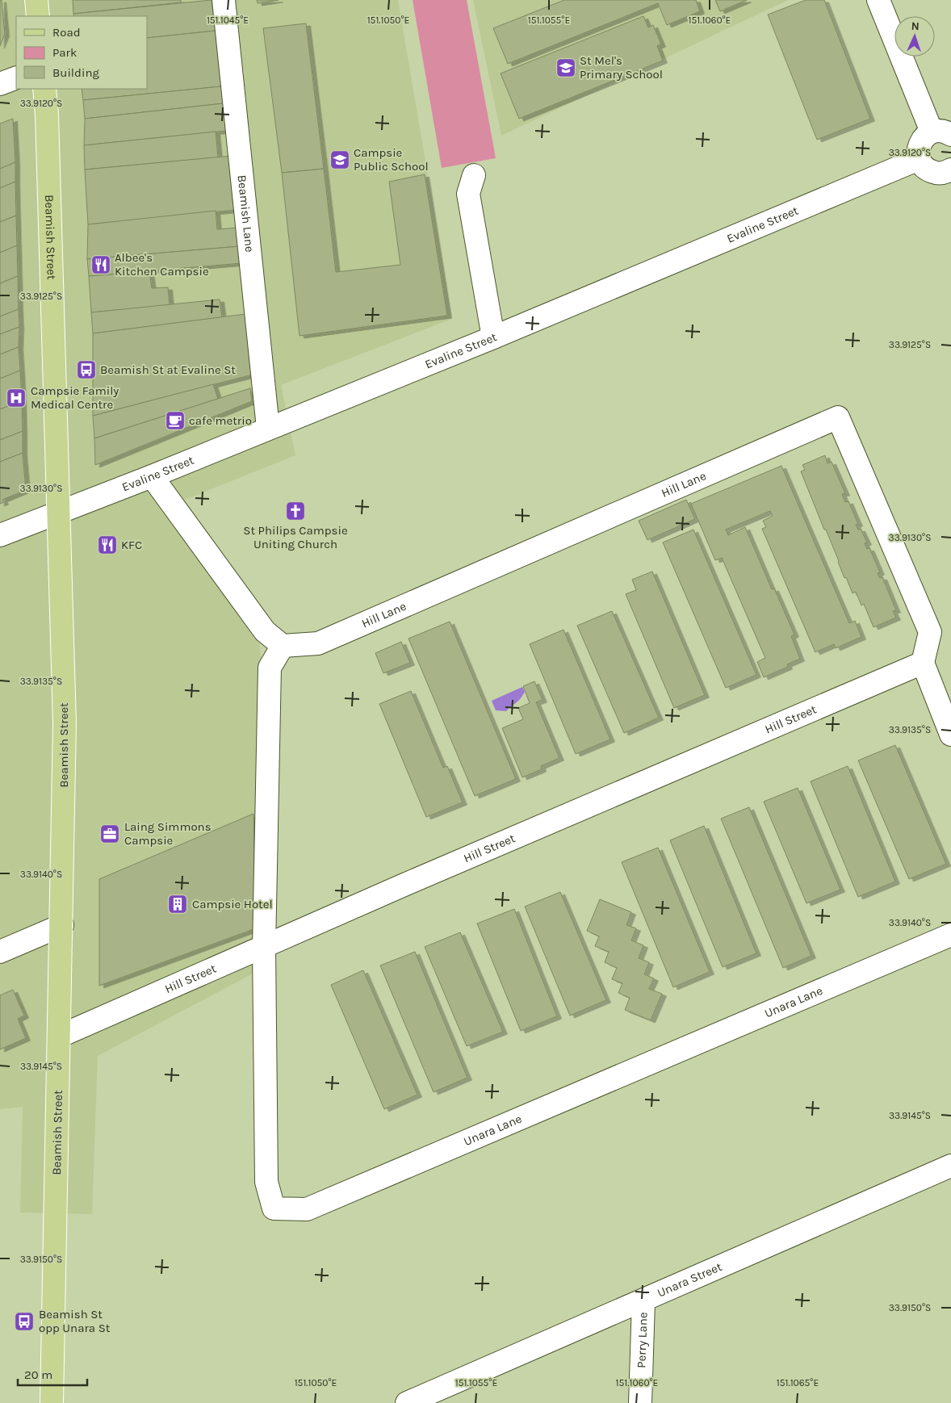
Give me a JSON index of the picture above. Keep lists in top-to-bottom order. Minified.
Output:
{"streets":{"main road":["Beamish Street"],"street":["Beamish Lane","Evaline Street","Hill Lane","Hill Street","Unara Lane","Unara Street","Perry Lane"]},"crossings":[["Beamish Lane","Evaline Street"],["Evaline Street","Beamish Street"],["Beamish Street","Hill Street"],["Hill Lane","Hill Street"],["Hill Street","Unara Lane"],["Unara Street","Perry Lane"]],"places":{"school or university":["St Mel's Primary School","Campsie Public School"],"restaurant":["Albee's Kitchen Campsie","KFC"],"bus stop":["Beamish St at Evaline St","Beamish St opp Unara St"],"hospital":["Campsie Family Medical Centre"],"cafe":["cafe metrio"],"church":["St Philips Campsie Uniting Church"],"office":["Laing Simmons Campsie"],"building":["Campsie Hotel"]},"legend":["Road","Park","Building"],"scale_bar":"20 m","north":"top","coordinates":["151.1045°E","151.1050°E","151.1055°E","151.1060°E","33.9120°S","33.9125°S","33.9130°S","33.9135°S","33.9140°S","33.9145°S","33.9150°S","151.1065°E"]}
